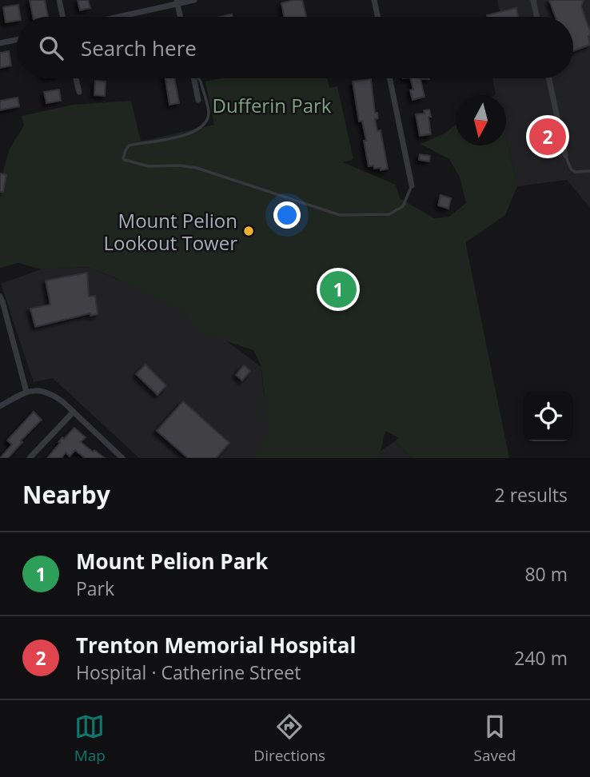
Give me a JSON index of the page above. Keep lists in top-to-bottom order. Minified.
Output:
{"parks":["Dufferin Park"],"places":["Mount Pelion Lookout Tower"],"north":"bottom","page":{"search":"Search here","pins":["2","1"],"heading":["Nearby","2 results"],"list":[{"mark":"1","name":"Mount Pelion Park","note":"Park","value":"80 m"},{"mark":"2","name":"Trenton Memorial Hospital","note":"Hospital · Catherine Street","value":"240 m"}],"nav":["Map","Directions","Saved"]}}
